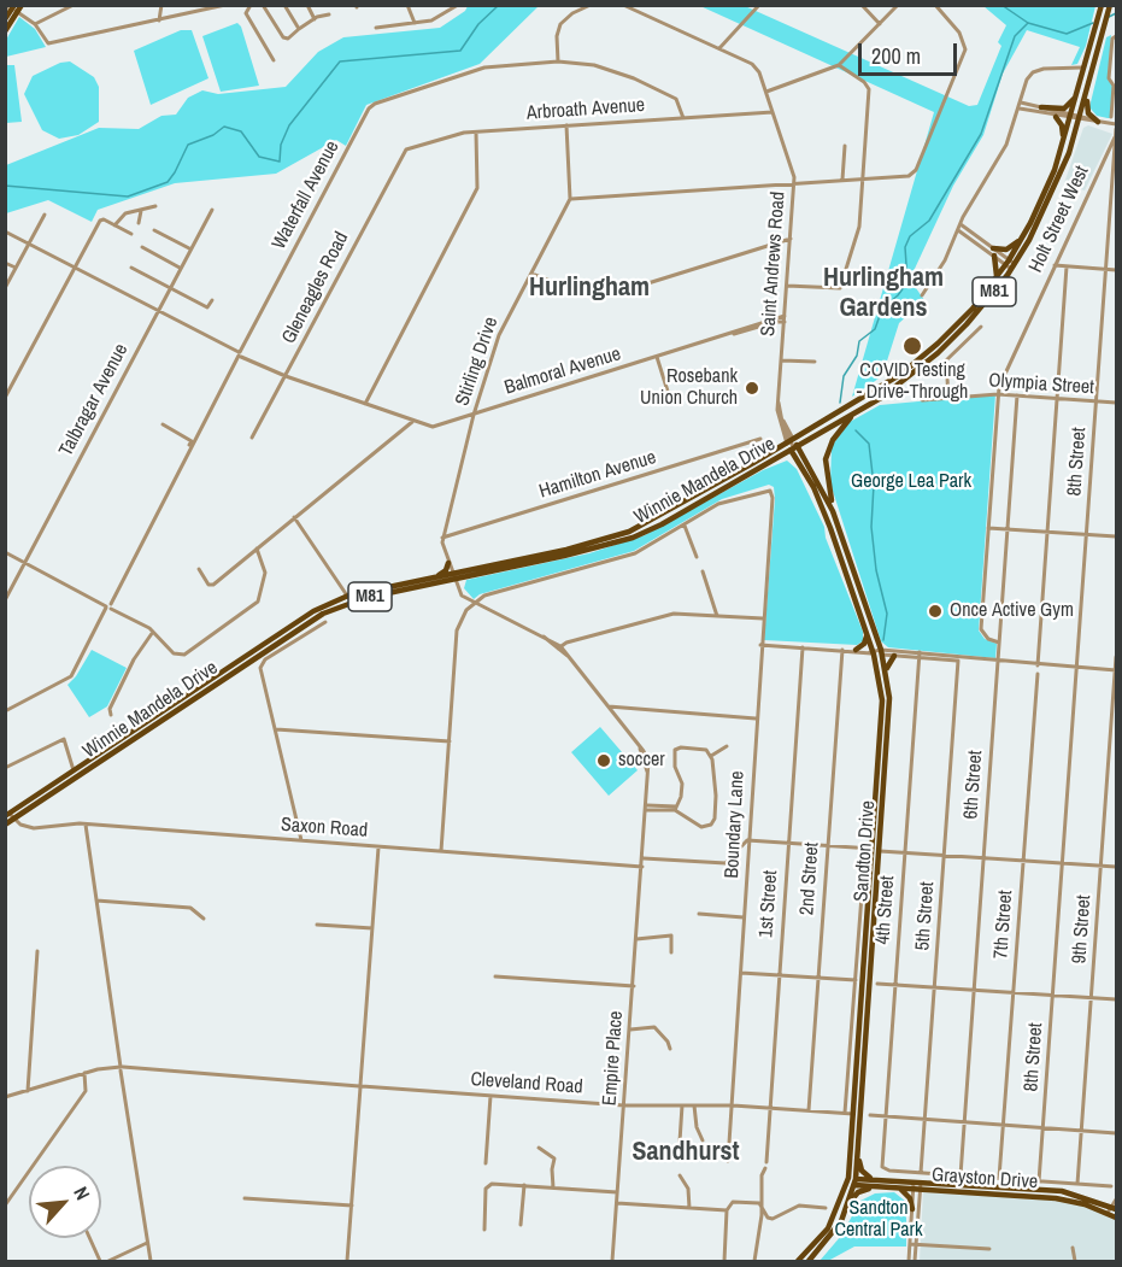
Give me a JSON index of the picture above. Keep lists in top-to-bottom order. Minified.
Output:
{"streets":{"main road":["M81","Winnie Mandela Drive","Sandton Drive","Grayston Drive"],"street":["Arbroath Avenue","Waterfall Avenue","Holt Street West","Saint Andrews Road","Gleneagles Road","Stirling Drive","Balmoral Avenue","Olympia Street","Talbragar Avenue","8th Street","Hamilton Avenue","6th Street","Boundary Lane","Saxon Road","2nd Street","1st Street","4th Street","5th Street","7th Street","9th Street","Empire Place","Cleveland Road"]},"crossings":[["Arbroath Avenue","Waterfall Avenue"],["Arbroath Avenue","Saint Andrews Road"],["Arbroath Avenue","Gleneagles Road"],["Waterfall Avenue","Balmoral Avenue"],["Holt Street West","Olympia Street"],["Holt Street West","8th Street"],["Holt Street West","6th Street"],["Saint Andrews Road","Balmoral Avenue"],["Saint Andrews Road","Winnie Mandela Drive"],["Gleneagles Road","Balmoral Avenue"],["Stirling Drive","Balmoral Avenue"],["Stirling Drive","Hamilton Avenue"],["Stirling Drive","Winnie Mandela Drive"],["Balmoral Avenue","Talbragar Avenue"],["Olympia Street","8th Street"],["Olympia Street","6th Street"],["Winnie Mandela Drive","Saxon Road"],["Winnie Mandela Drive","Sandton Drive"],["Boundary Lane","Cleveland Road"],["Saxon Road","Empire Place"],["Sandton Drive","Cleveland Road"],["Sandton Drive","Grayston Drive"],["2nd Street","Cleveland Road"],["1st Street","Cleveland Road"],["4th Street","5th Street"],["Empire Place","Cleveland Road"]],"districts":["Hurlingham Gardens","Hurlingham","Sandhurst"],"parks":["George Lea Park","Sandton Central Park"],"places":["COVID Testing - Drive-Through","Rosebank Union Church","Once Active Gym","soccer"],"scale_bar":"200 m","north":"top right"}
